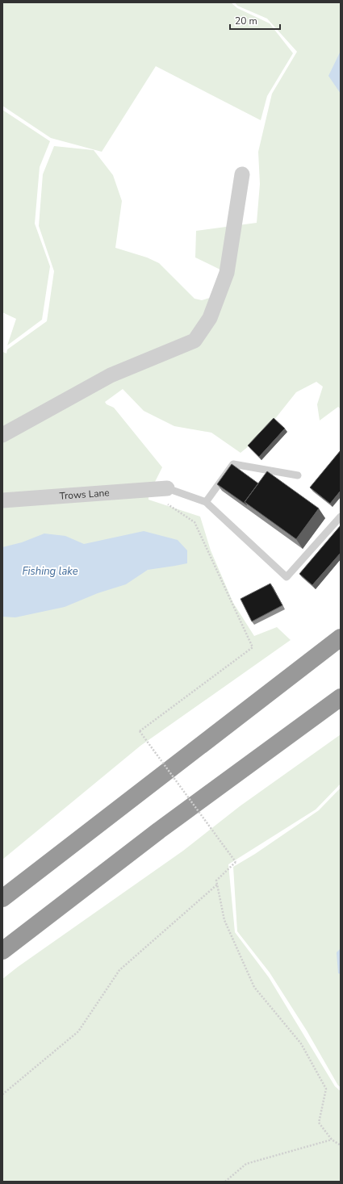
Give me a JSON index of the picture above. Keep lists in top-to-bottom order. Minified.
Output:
{"streets":{"street":["Trows Lane"]},"water":["Fishing lake"],"scale_bar":"20 m"}
